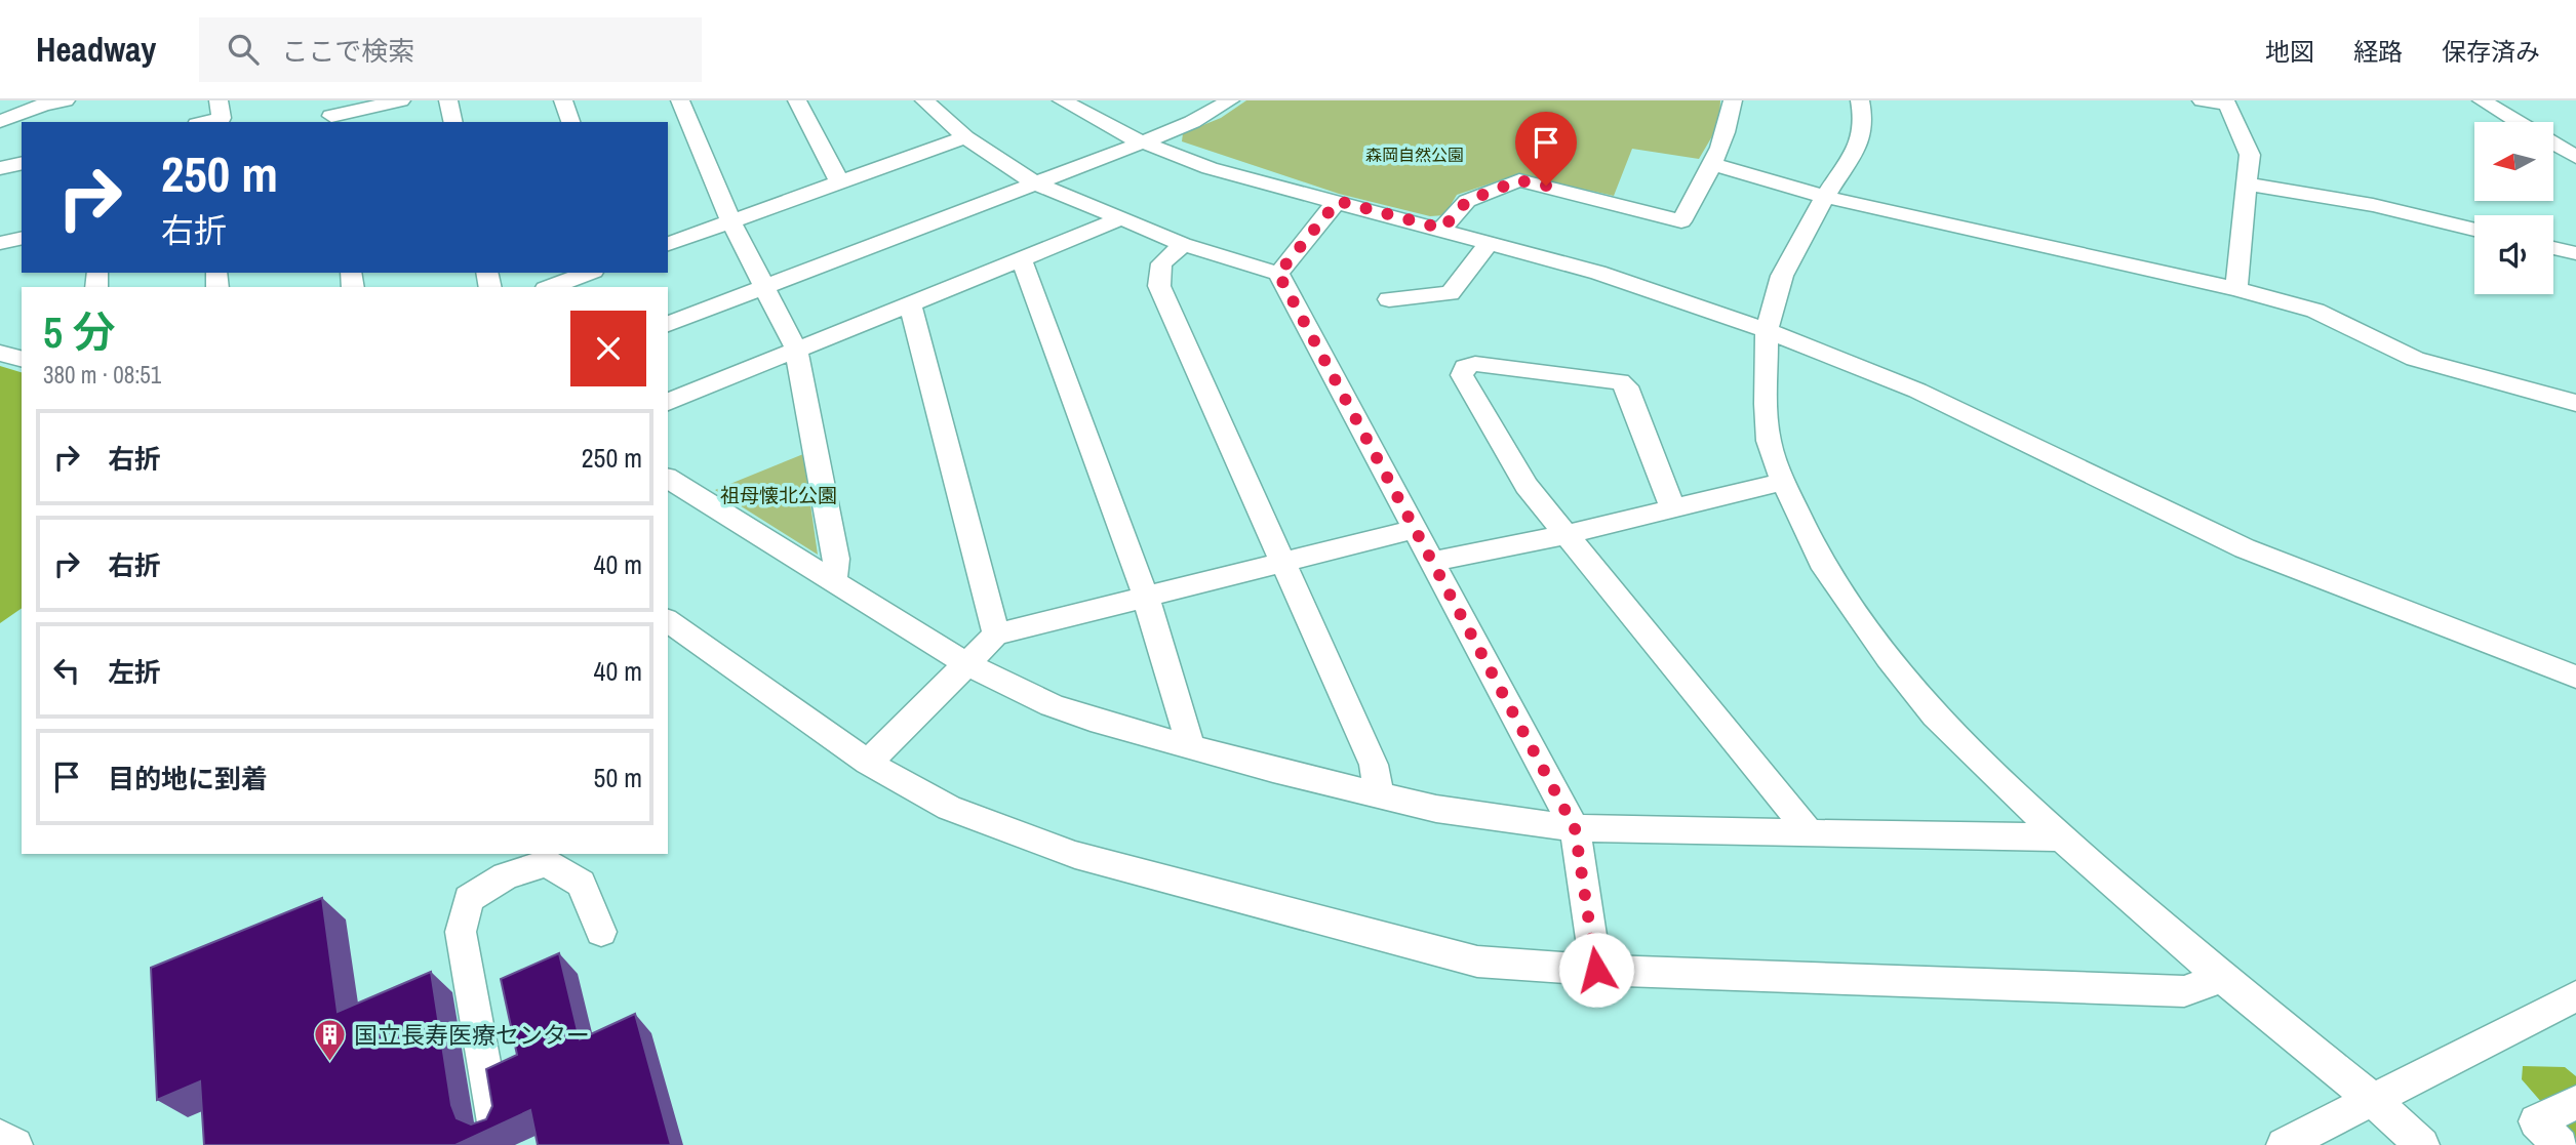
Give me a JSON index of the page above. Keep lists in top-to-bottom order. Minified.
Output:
{"parks":["森岡自然公園","祖母懐北公園"],"places":{"building":["国立長寿医療センター"]},"north":"left","page":{"header":"Headway","search":"ここで検索","nav":["地図","経路","保存済み"],"turn":["250 m","右折"],"heading":["5 分","380 m · 08:51"],"list":[{"name":"右折","value":"250 m"},{"name":"右折","value":"40 m"},{"name":"左折","value":"40 m"},{"name":"目的地に到着","value":"50 m"}]}}
